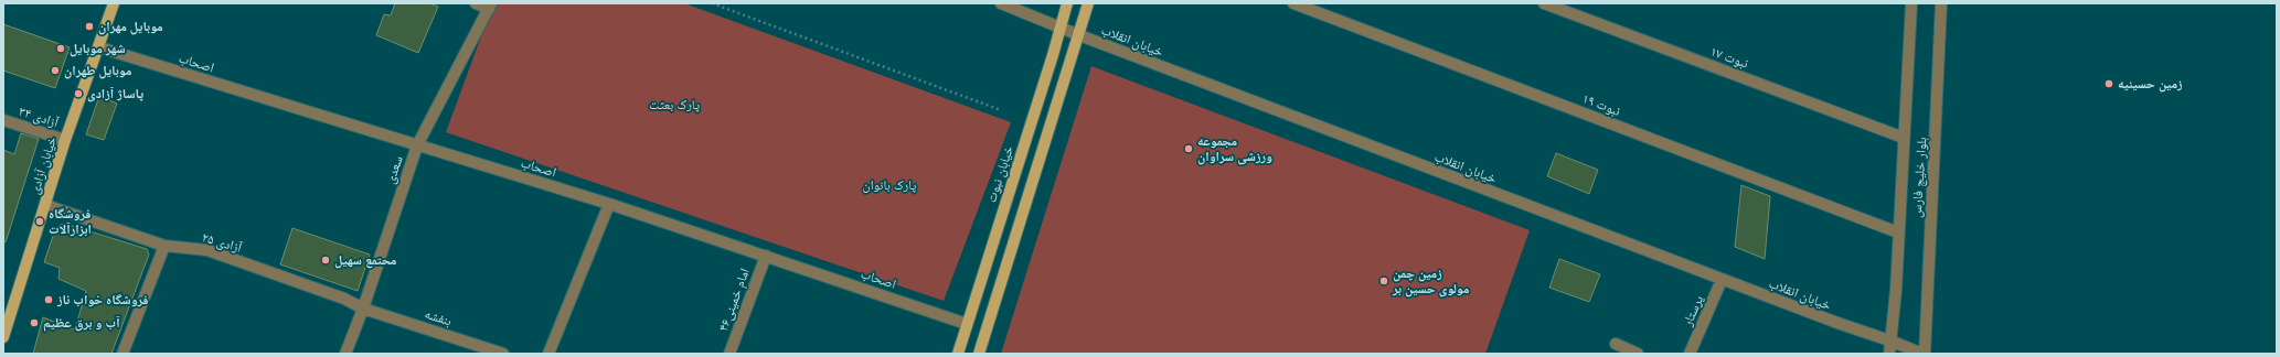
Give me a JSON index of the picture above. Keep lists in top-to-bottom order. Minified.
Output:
{"streets":{"main road":["خیابان آزادی","خیابان نبوت"],"street":["خیابان انقلاب","نبوت ۱۷","اصحاب","نبوت ۱۹","آزادی ۳۴","سعدی","بلوار خلیج فارس","آزادی ۲۵","امام خمینی۴۶","پرستار","بنفشه"]},"crossings":[["خیابان انقلاب","خیابان نبوت"],["خیابان انقلاب","بلوار خلیج فارس"],["خیابان انقلاب","پرستار"],["نبوت ۱۷","بلوار خلیج فارس"],["اصحاب","خیابان آزادی"],["اصحاب","سعدی"],["اصحاب","خیابان نبوت"],["اصحاب","امام خمینی۴۶"],["نبوت ۱۹","بلوار خلیج فارس"],["آزادی ۳۴","خیابان آزادی"],["خیابان آزادی","آزادی ۲۵"],["سعدی","آزادی ۲۵"],["سعدی","بنفشه"],["آزادی ۲۵","بنفشه"]],"parks":["پارک بعثت","پارک بانوان"],"places":["موبایل مهران","شهر موبایل","موبایل طهران","زمین حسینیه","پاساژ آزادی","مجموعه ورزشی سراوان","فروشگاه ابزارآلات","محتمع سهیل","زمین چمن مولوی حسین بر","فروشگاه خواب ناز","آب و برق عظیم"]}
